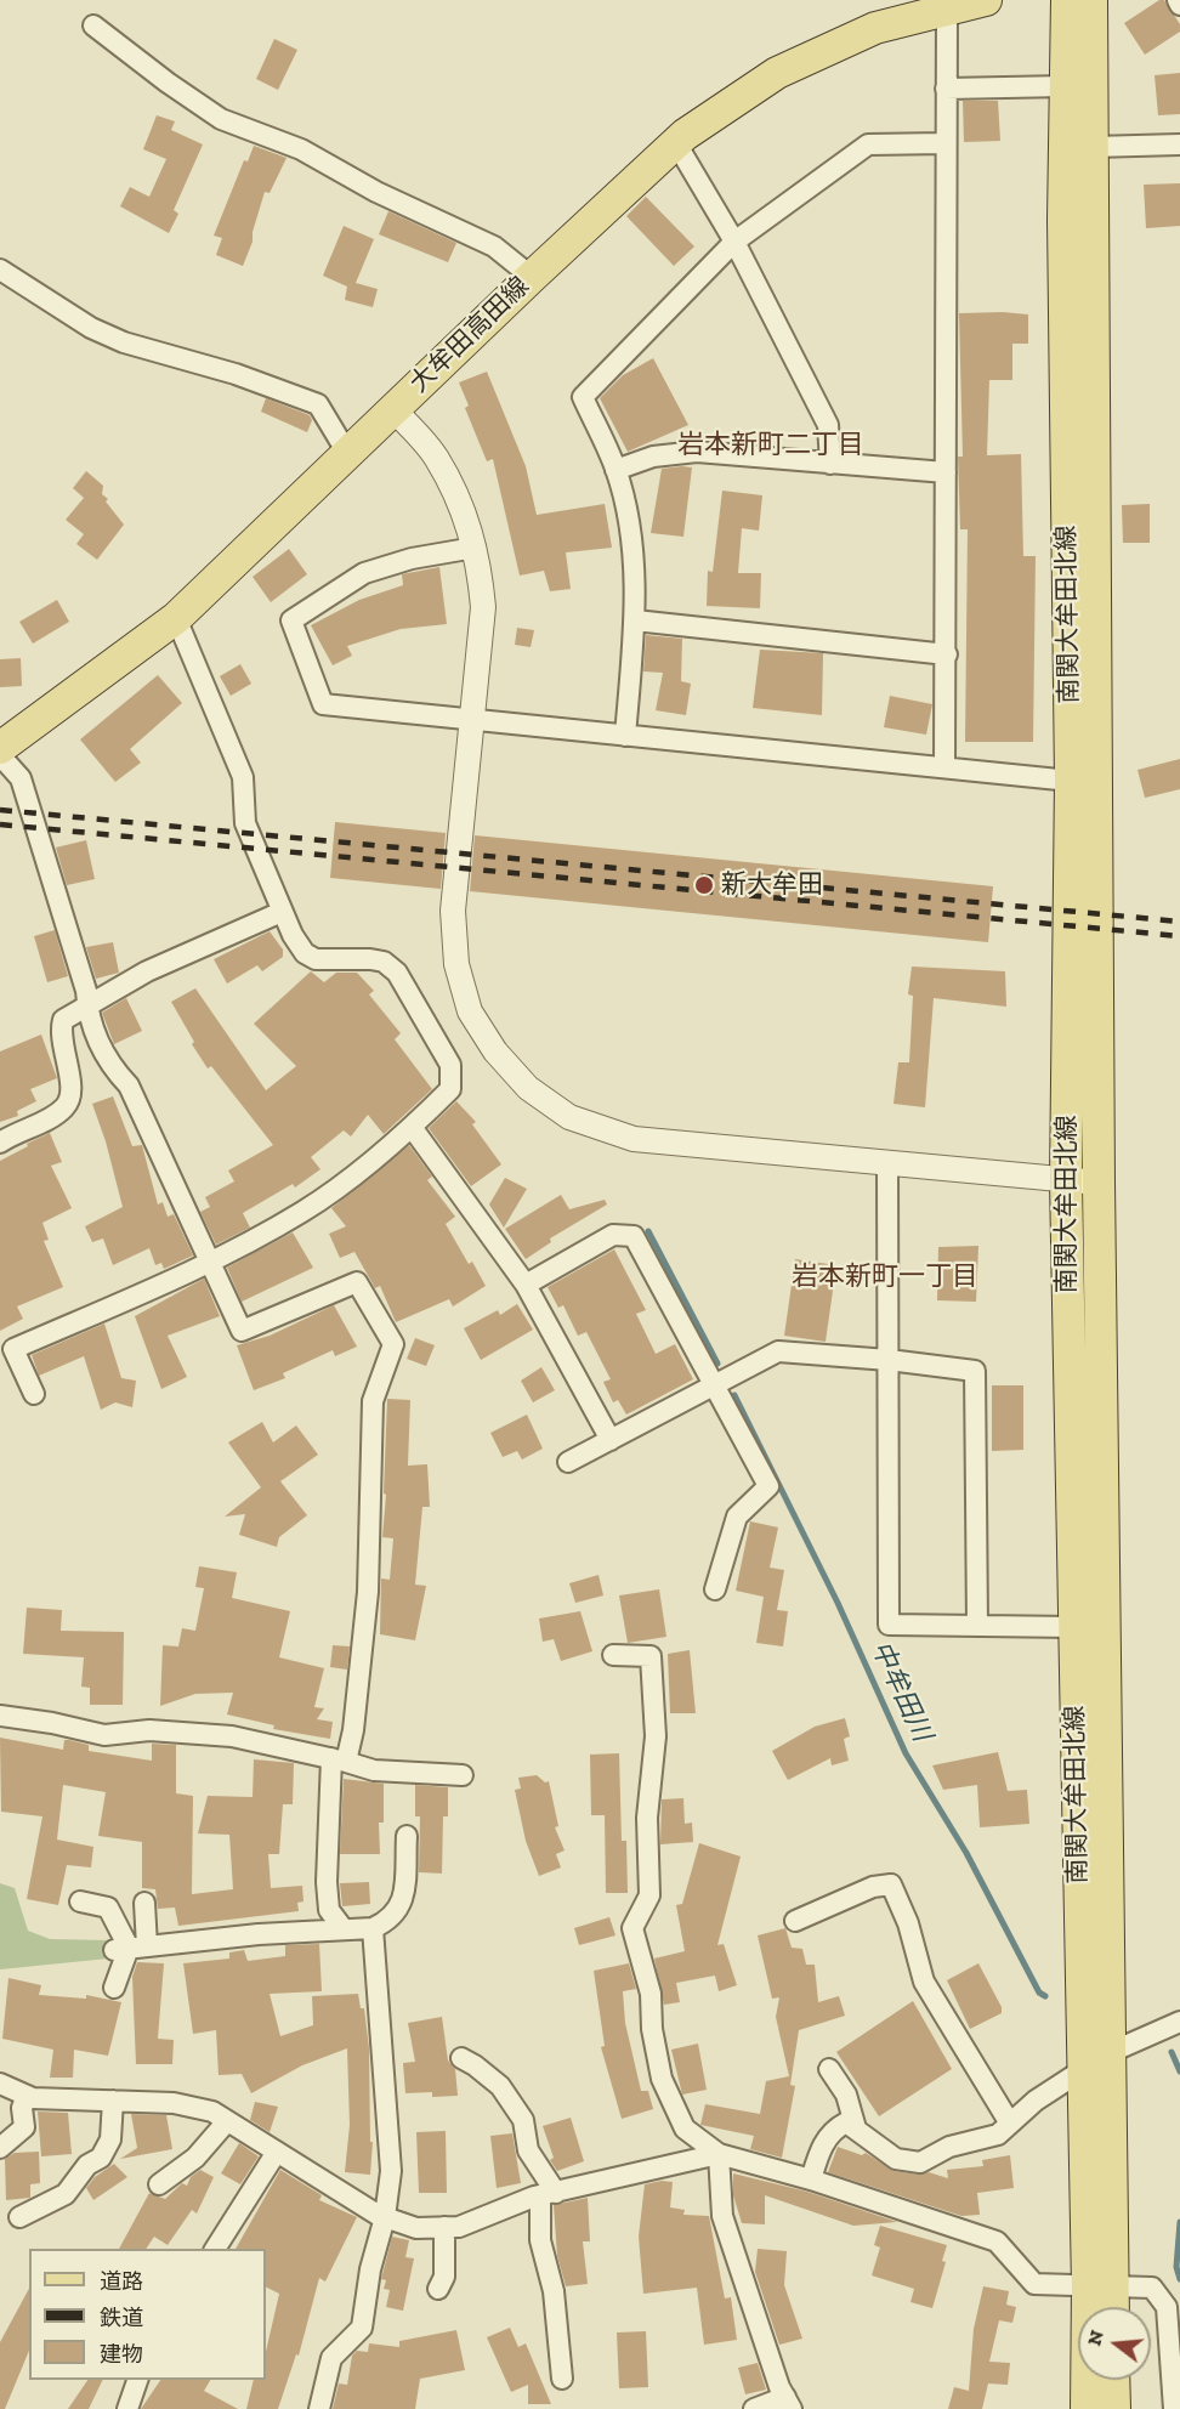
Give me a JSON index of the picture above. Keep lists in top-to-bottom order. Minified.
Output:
{"streets":{"main road":["大牟田高田線","南関大牟田北線"]},"districts":["岩本新町二丁目","岩本新町一丁目"],"water":["中牟田川"],"places":["新大牟田"],"legend":["道路","鉄道","建物"],"north":"left"}
